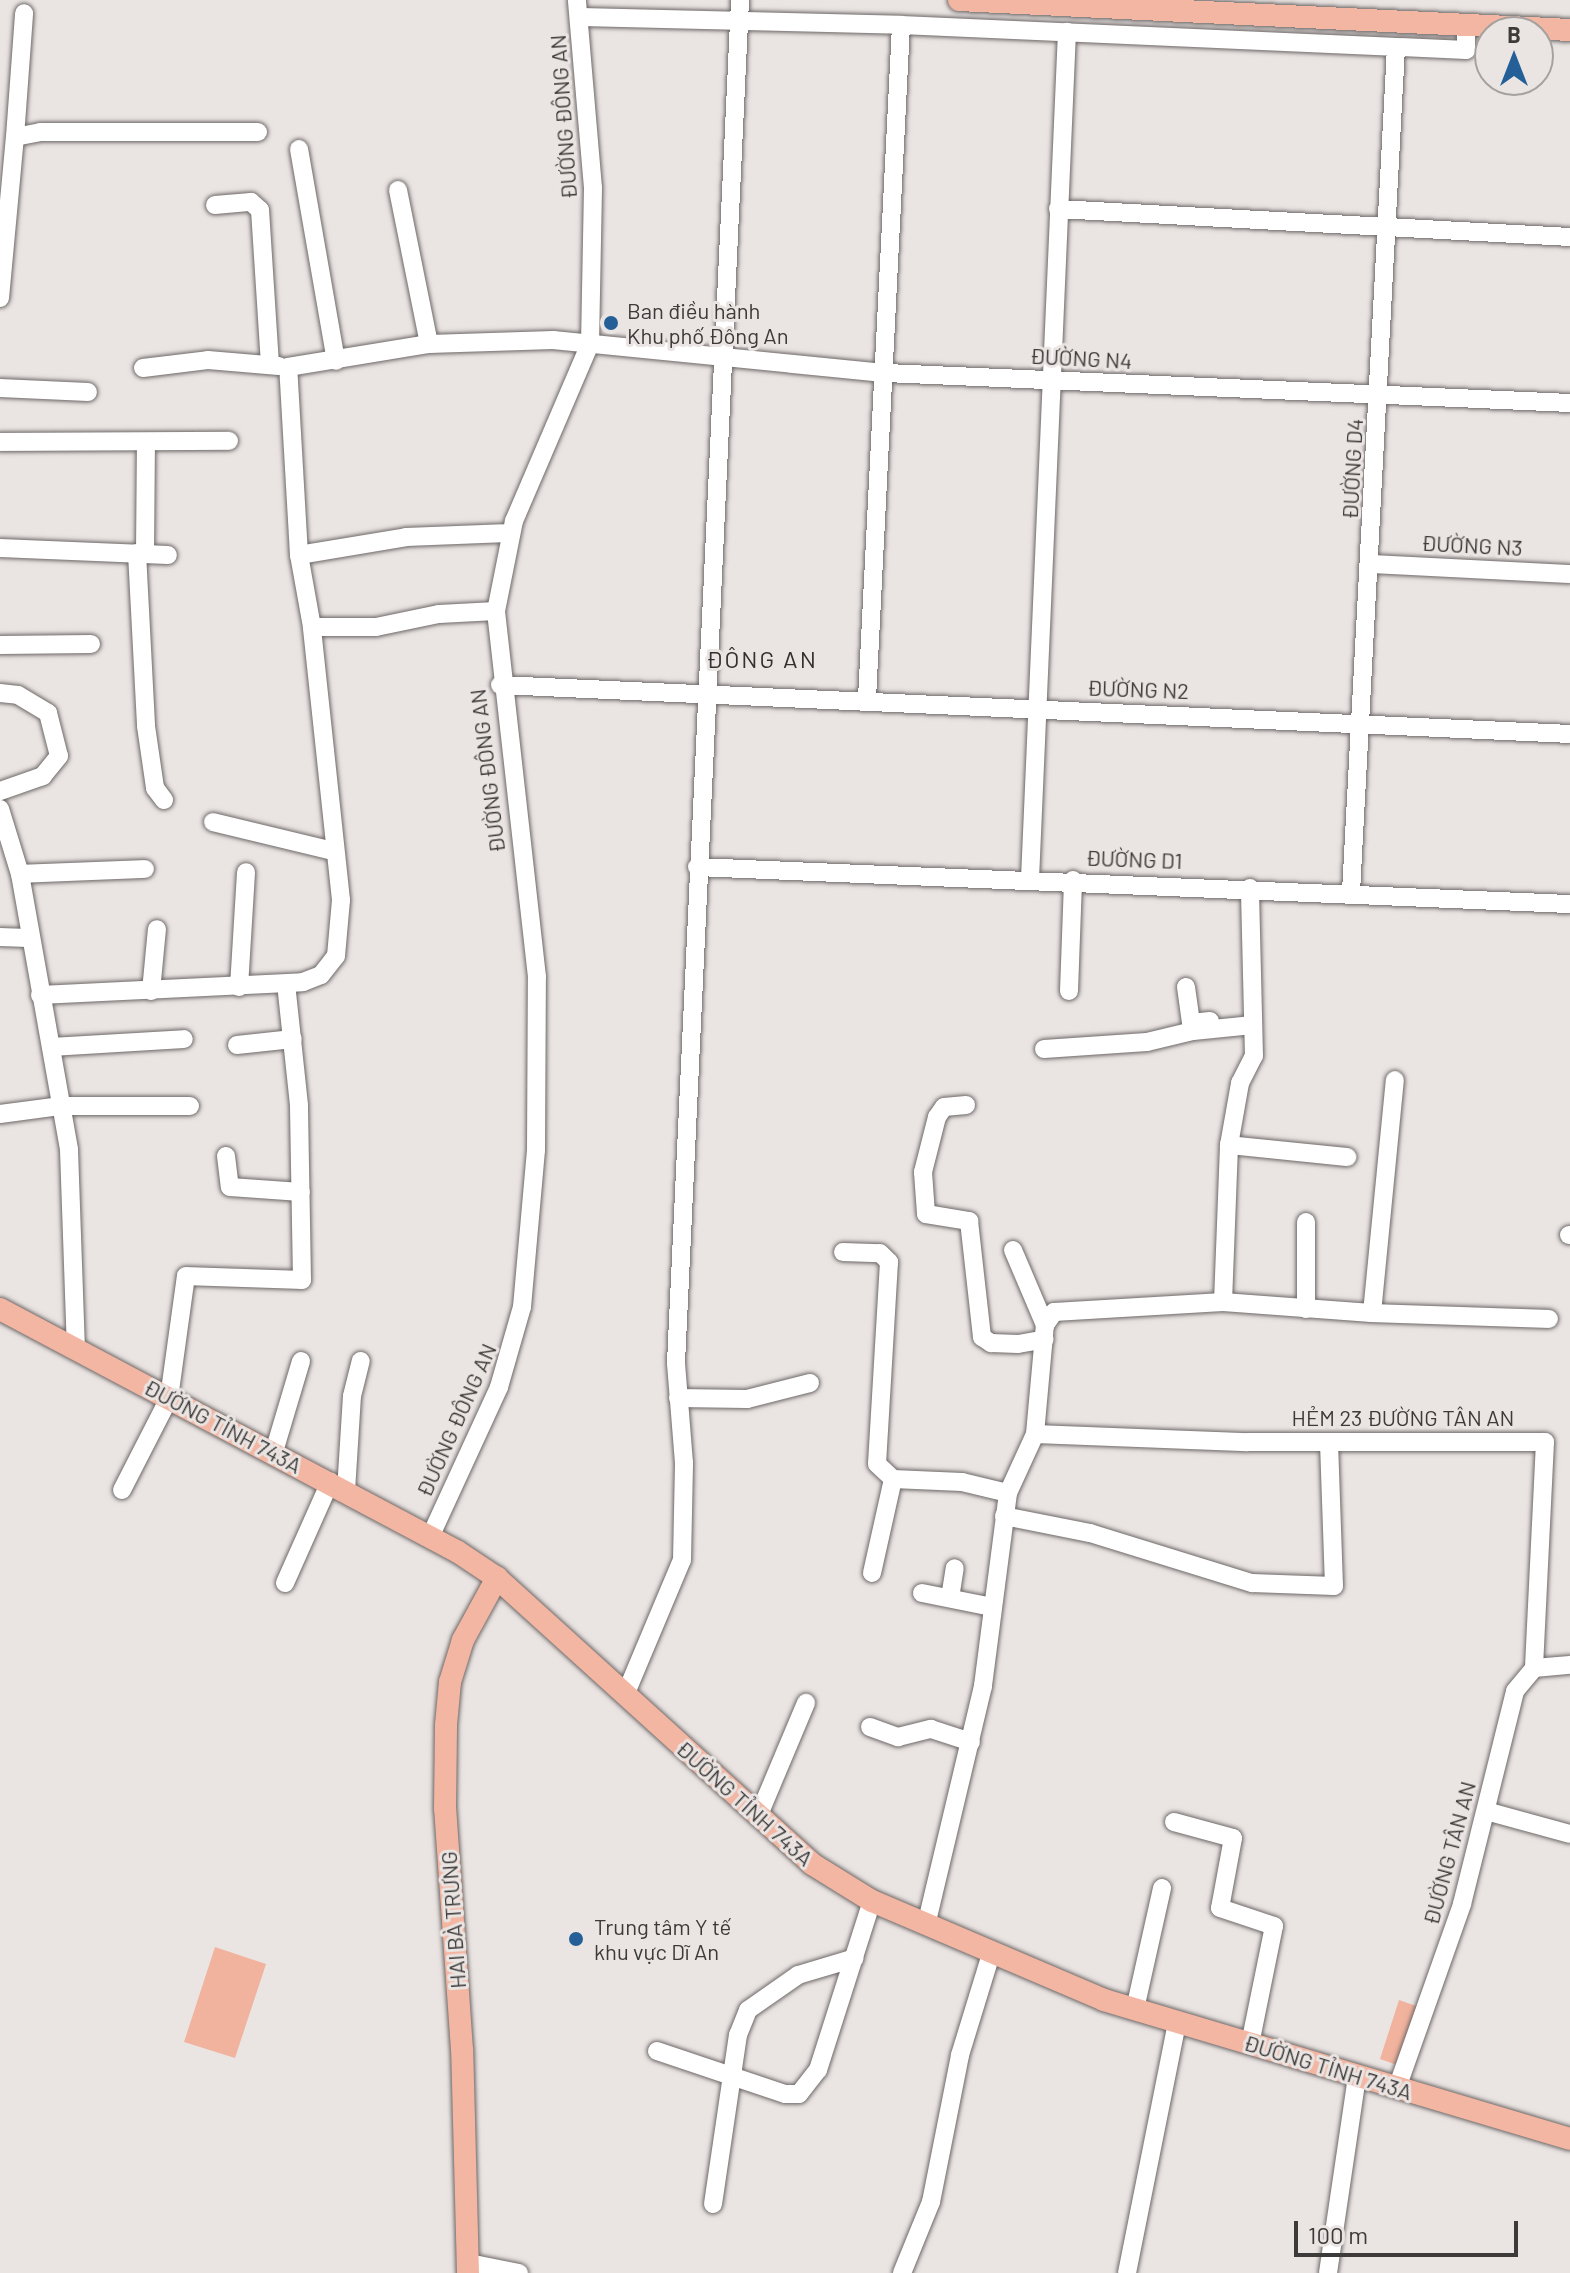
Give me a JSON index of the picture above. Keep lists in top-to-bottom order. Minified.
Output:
{"streets":{"main road":["ĐƯỜNG TỈNH 743A","HAI BÀ TRƯNG"],"street":["ĐƯỜNG ĐÔNG AN","ĐƯỜNG N4","ĐƯỜNG D4","ĐƯỜNG N3","ĐƯỜNG N2","ĐƯỜNG D1","HẺM 23 ĐƯỜNG TÂN AN","ĐƯỜNG TÂN AN"]},"crossings":[["ĐƯỜNG ĐÔNG AN","ĐƯỜNG N4"],["ĐƯỜNG ĐÔNG AN","ĐƯỜNG N2"],["ĐƯỜNG ĐÔNG AN","ĐƯỜNG TỈNH 743A"],["ĐƯỜNG N4","ĐƯỜNG D4"],["ĐƯỜNG D4","ĐƯỜNG N3"],["ĐƯỜNG D4","ĐƯỜNG N2"],["ĐƯỜNG D4","ĐƯỜNG D1"],["HẺM 23 ĐƯỜNG TÂN AN","ĐƯỜNG TÂN AN"],["ĐƯỜNG TỈNH 743A","ĐƯỜNG TÂN AN"],["ĐƯỜNG TỈNH 743A","HAI BÀ TRƯNG"]],"districts":["ĐÔNG AN"],"places":["Ban điều hành Khu phố Đông An","Trung tâm Y tế khu vực Dĩ An"],"scale_bar":"100 m","north":"top"}
